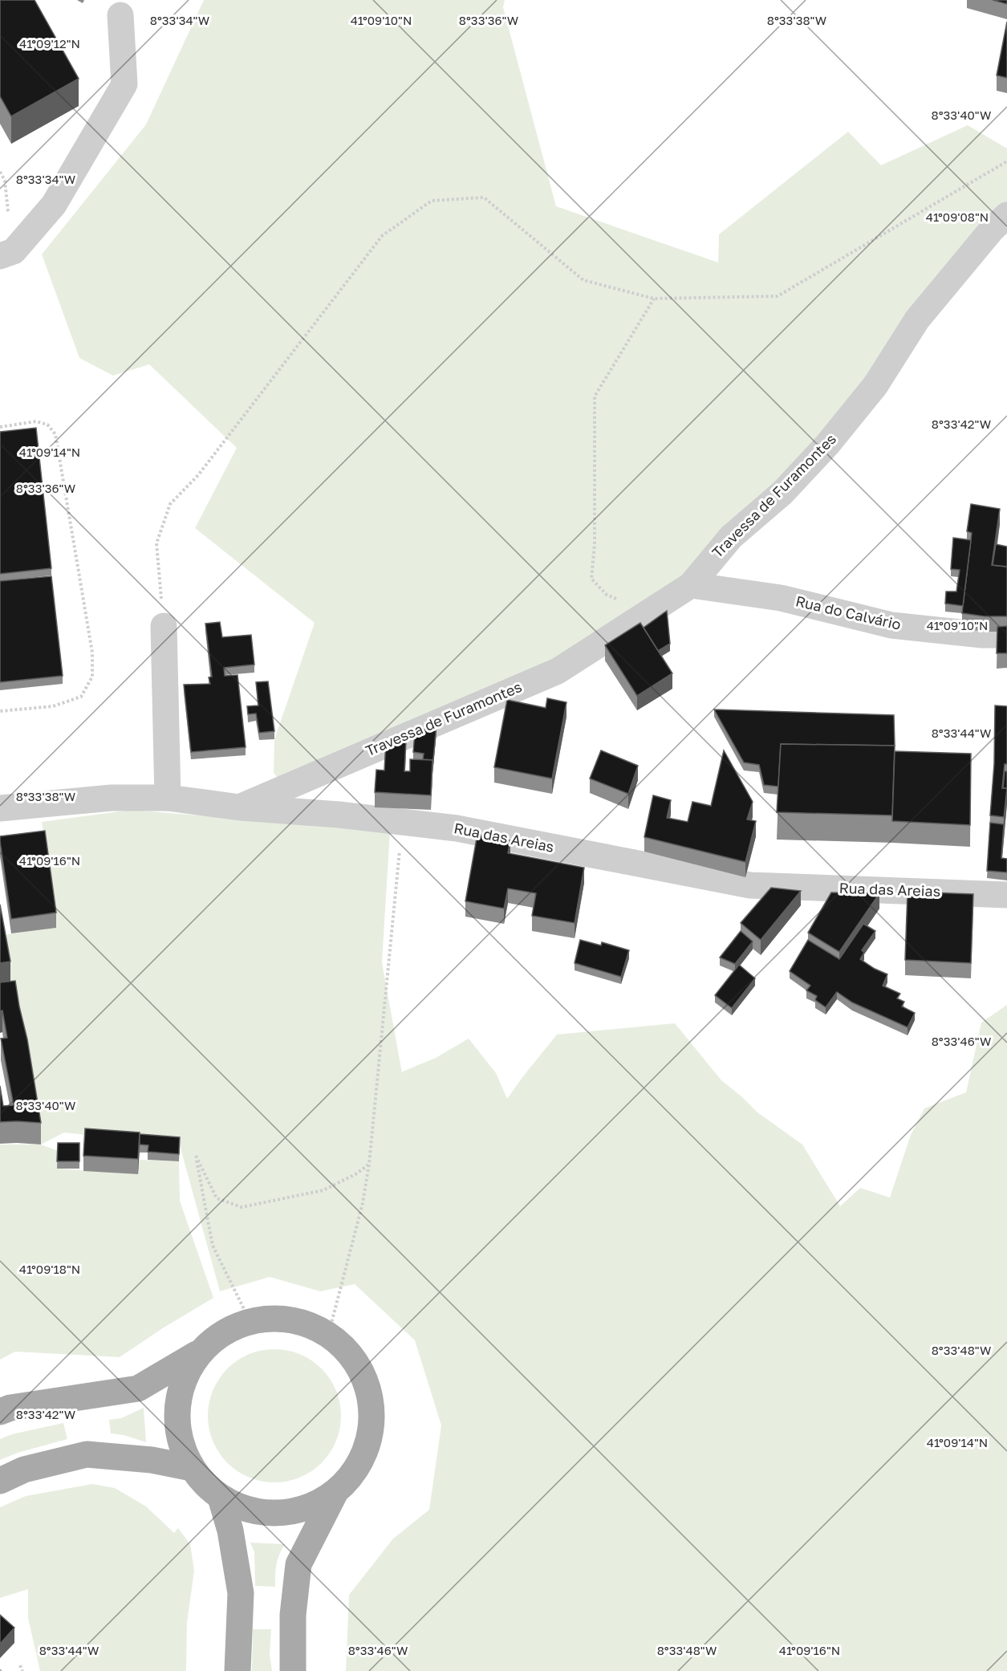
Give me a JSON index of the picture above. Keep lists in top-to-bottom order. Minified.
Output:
{"streets":{"street":["Travessa de Furamontes","Rua do Calvário","Rua das Areias"]},"crossings":[["Travessa de Furamontes","Rua do Calvário"],["Travessa de Furamontes","Rua das Areias"]],"coordinates":["8°33'34\"W","41°09'10\"N","8°33'36\"W","8°33'38\"W","41°09'12\"N","8°33'40\"W","41°09'08\"N","8°33'42\"W","41°09'14\"N","8°33'44\"W","41°09'16\"N","8°33'46\"W","41°09'18\"N","8°33'48\"W"]}
